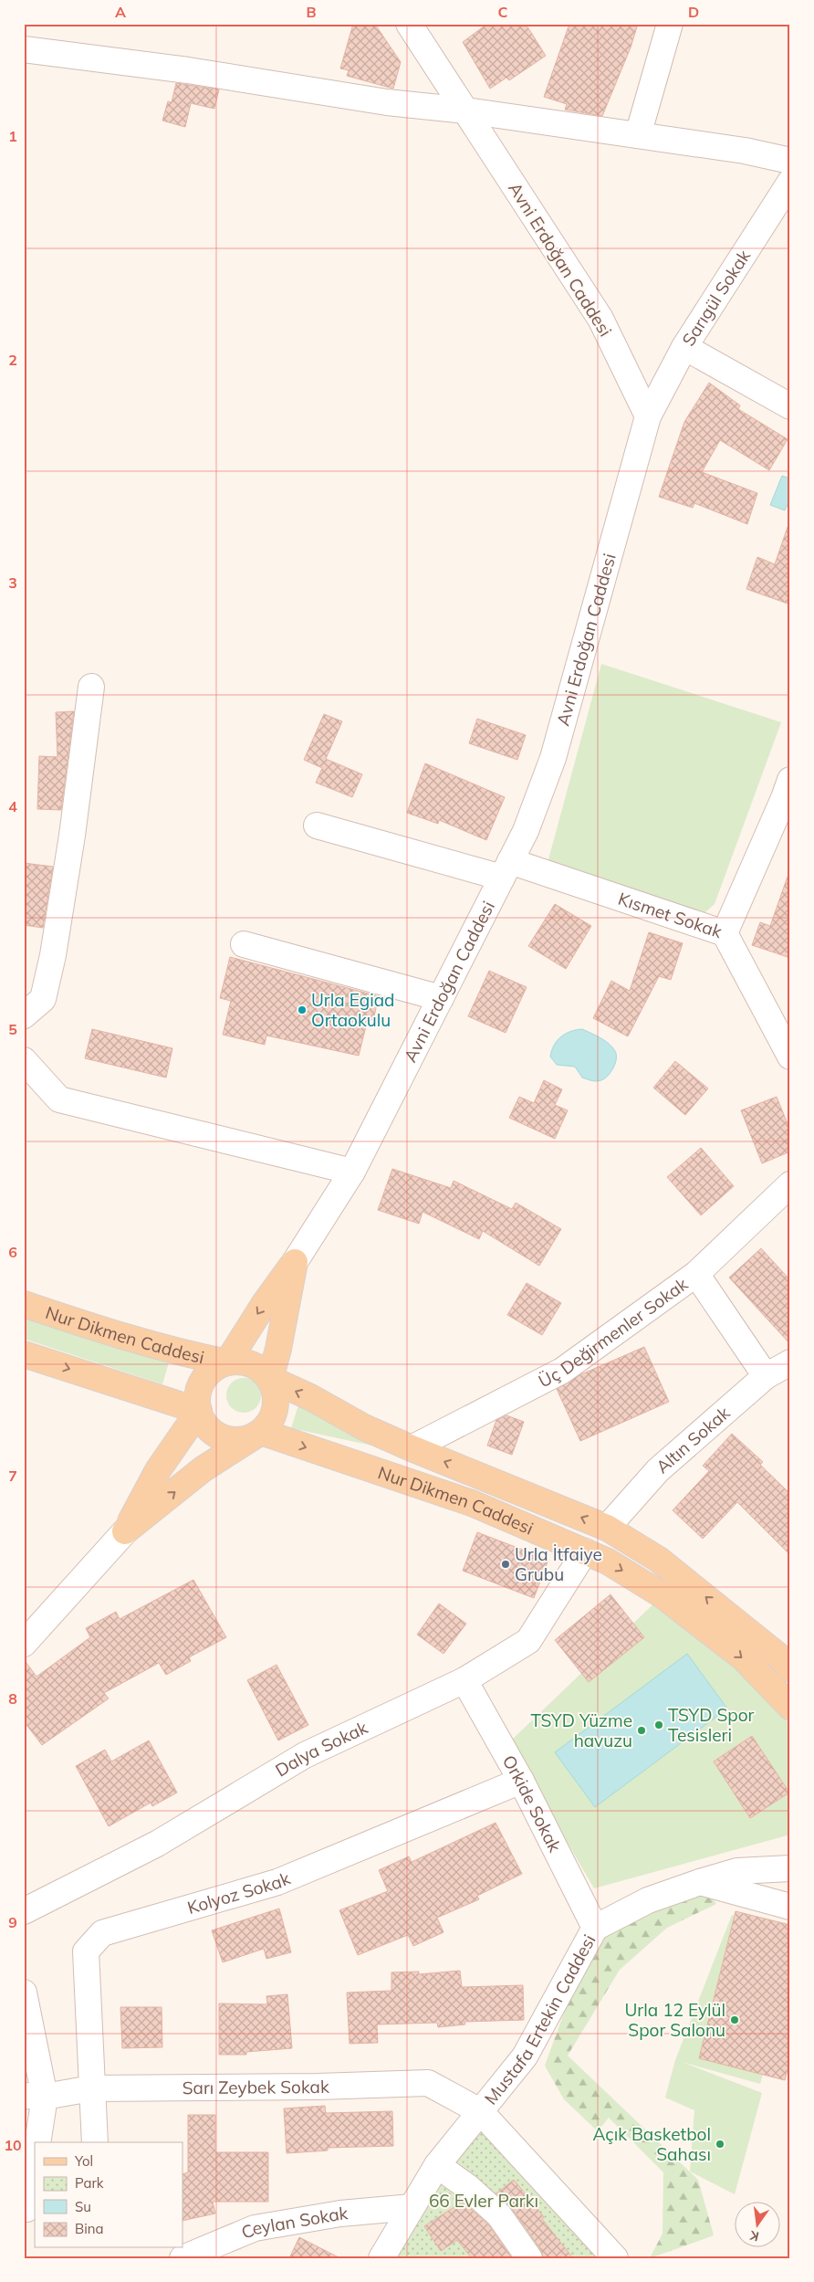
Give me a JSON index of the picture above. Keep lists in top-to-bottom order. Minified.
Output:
{"streets":{"main road":["Nur Dikmen Caddesi"],"street":["Avni Erdoğan Caddesi","Sarıgül Sokak","Kısmet Sokak","Üç Değirmenler Sokak","Altın Sokak","Dalya Sokak","Orkide Sokak","Kolyoz Sokak","Mustafa Ertekin Caddesi","Sarı Zeybek Sokak","Ceylan Sokak"]},"crossings":[["Avni Erdoğan Caddesi","Sarıgül Sokak"],["Avni Erdoğan Caddesi","Kısmet Sokak"],["Üç Değirmenler Sokak","Nur Dikmen Caddesi"],["Nur Dikmen Caddesi","Altın Sokak"],["Nur Dikmen Caddesi","Dalya Sokak"],["Dalya Sokak","Orkide Sokak"],["Orkide Sokak","Kolyoz Sokak"],["Orkide Sokak","Mustafa Ertekin Caddesi"],["Kolyoz Sokak","Sarı Zeybek Sokak"],["Mustafa Ertekin Caddesi","Sarı Zeybek Sokak"],["Mustafa Ertekin Caddesi","Ceylan Sokak"]],"parks":["66 Evler Parkı"],"places":["Urla Egiad Ortaokulu","Urla İtfaiye Grubu","TSYD Spor Tesisleri","TSYD Yüzme havuzu","Urla 12 Eylül Spor Salonu","Açık Basketbol Sahası"],"legend":["Yol","Park","Su","Bina"],"north":"bottom","grid":{"columns":["A","B","C","D"],"rows":["1","2","3","4","5","6","7","8","9","10"]}}
